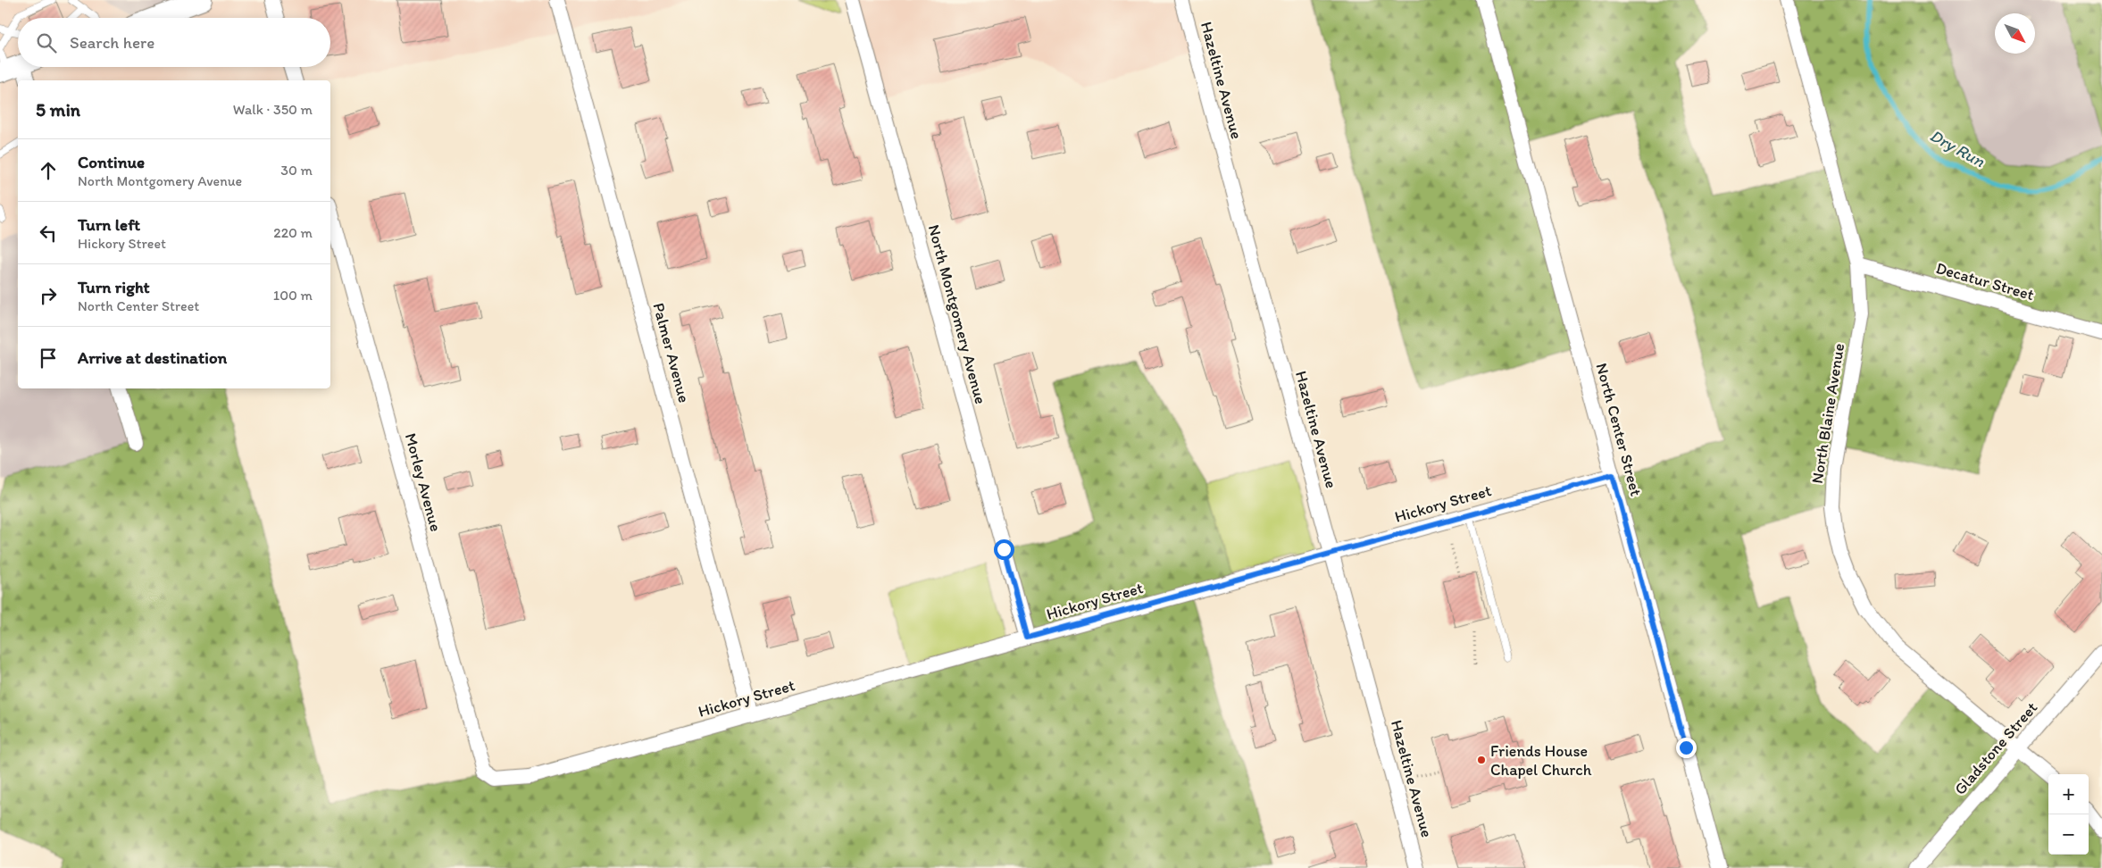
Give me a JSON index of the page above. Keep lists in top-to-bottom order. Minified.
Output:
{"streets":{"street":["Hazeltine Avenue","Decatur Street","North Montgomery Avenue","Palmer Avenue","North Blaine Avenue","North Center Street","Morley Avenue","Hickory Street","Gladstone Street"]},"crossings":[["Hazeltine Avenue","Hickory Street"],["Decatur Street","North Blaine Avenue"],["North Montgomery Avenue","Hickory Street"],["Palmer Avenue","Hickory Street"],["North Blaine Avenue","Gladstone Street"],["North Center Street","Hickory Street"],["Morley Avenue","Hickory Street"]],"water":["Dry Run"],"places":["Friends House Chapel Church"],"north":"bottom right","page":{"search":"Search here","heading":["5 min","Walk · 350 m"],"list":[["Continue","North Montgomery Avenue","30 m"],["Turn left","Hickory Street","220 m"],["Turn right","North Center Street","100 m"],"Arrive at destination"],"map_buttons":["+","−"]}}
